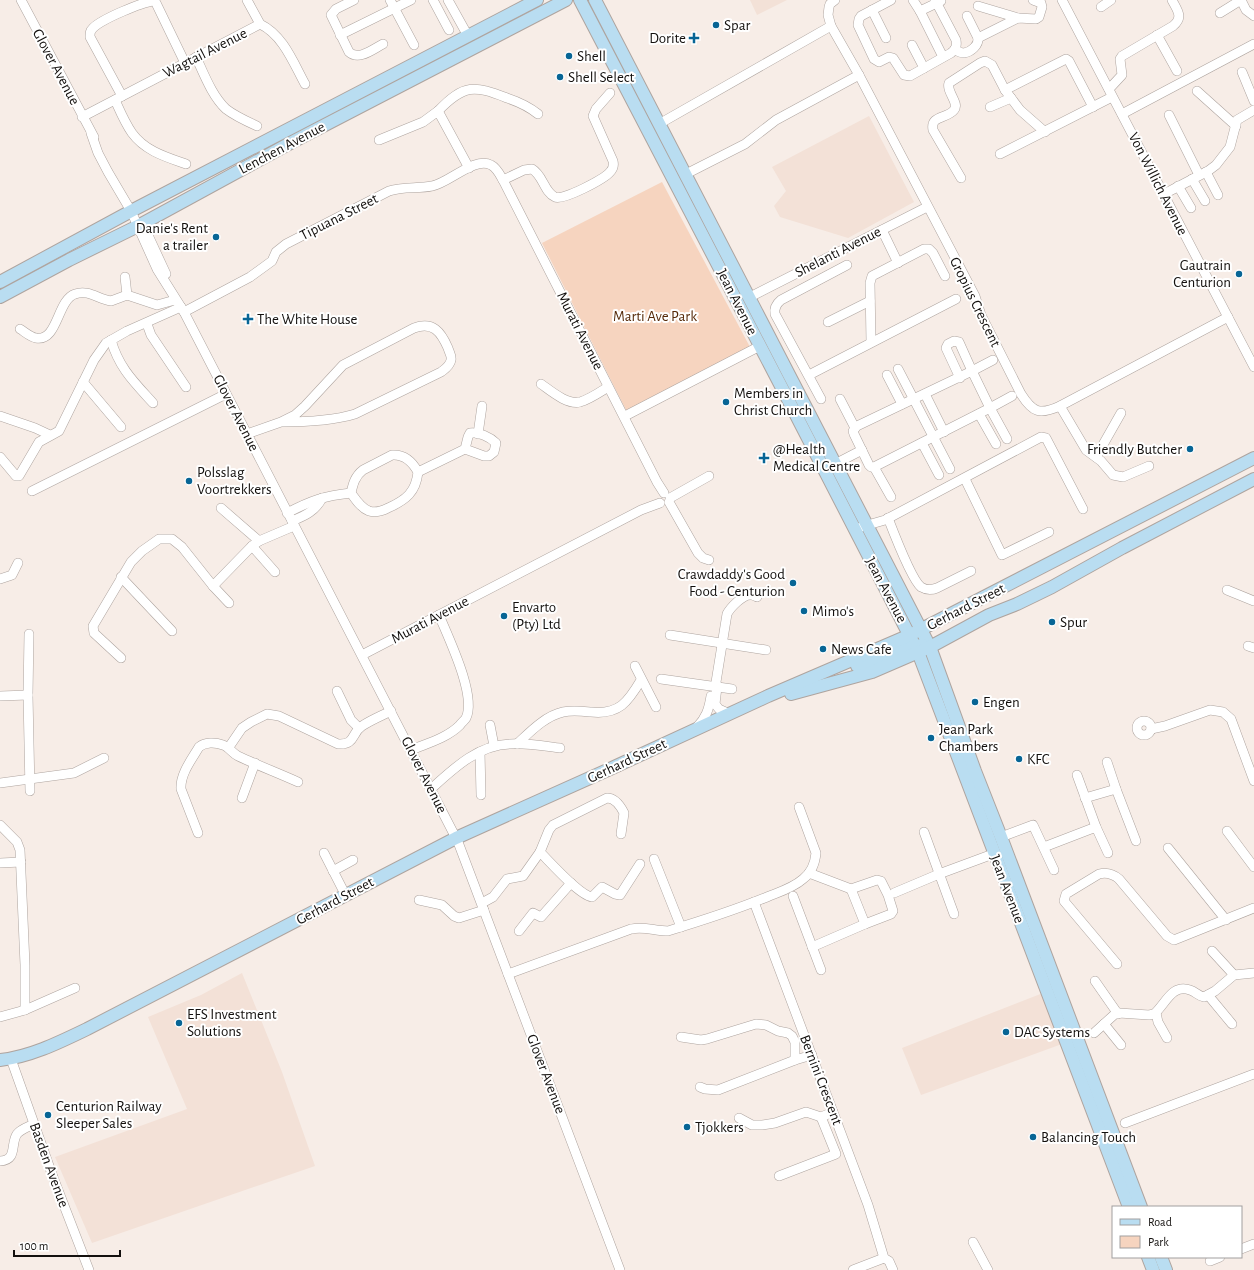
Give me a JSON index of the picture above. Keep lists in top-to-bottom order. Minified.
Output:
{"streets":{"main road":["Lenchen Avenue","Jean Avenue","Gerhard Street"],"street":["Wagtail Avenue","Glover Avenue","Von Willich Avenue","Tipuana Street","Shelanti Avenue","Gropius Crescent","Murati Avenue","Bernini Crescent","Basden Avenue"]},"crossings":[["Wagtail Avenue","Glover Avenue"],["Glover Avenue","Lenchen Avenue"],["Glover Avenue","Tipuana Street"],["Glover Avenue","Murati Avenue"],["Glover Avenue","Gerhard Street"],["Von Willich Avenue","Gropius Crescent"],["Tipuana Street","Murati Avenue"],["Shelanti Avenue","Jean Avenue"],["Shelanti Avenue","Gropius Crescent"],["Jean Avenue","Gerhard Street"],["Gerhard Street","Basden Avenue"]],"parks":["Marti Ave Park"],"places":{"other":["Spar","Shell","Shell Select","Danie's Rent a trailer","Gautrain Centurion","Members in Christ Church","Friendly Butcher","Polsslag Voortrekkers","Crawdaddy's Good Food - Centurion","Mimo's","Envarto (Pty) Ltd","Spur","News Cafe","Engen","Jean Park Chambers","KFC","EFS Investment Solutions","DAC Systems","Centurion Railway Sleeper Sales","Tjokkers","Balancing Touch"],"health":["Dorite","The White House","@Health Medical Centre"]},"legend":["Road","Park"],"scale_bar":"100 m"}
